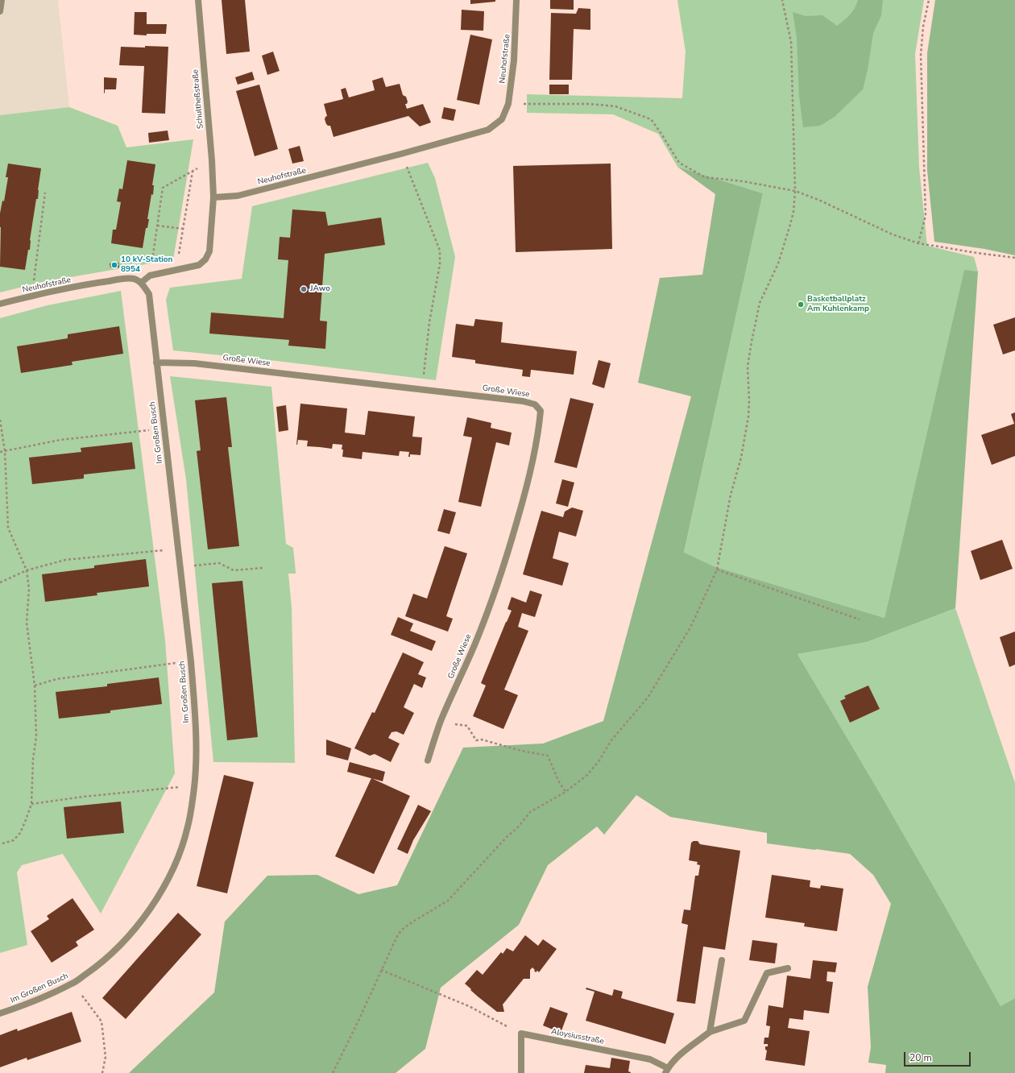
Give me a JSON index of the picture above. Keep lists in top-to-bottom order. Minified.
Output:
{"streets":{"street":["Neuhofstraße","Schultheßstraße","Große Wiese","Im Großen Busch","Aloysiusstraße"]},"crossings":[["Neuhofstraße","Schultheßstraße"],["Neuhofstraße","Im Großen Busch"],["Große Wiese","Im Großen Busch"]],"places":["10 kV-Station 8954","JAwo","Basketballplatz Am Kuhlenkamp"],"scale_bar":"20 m"}
